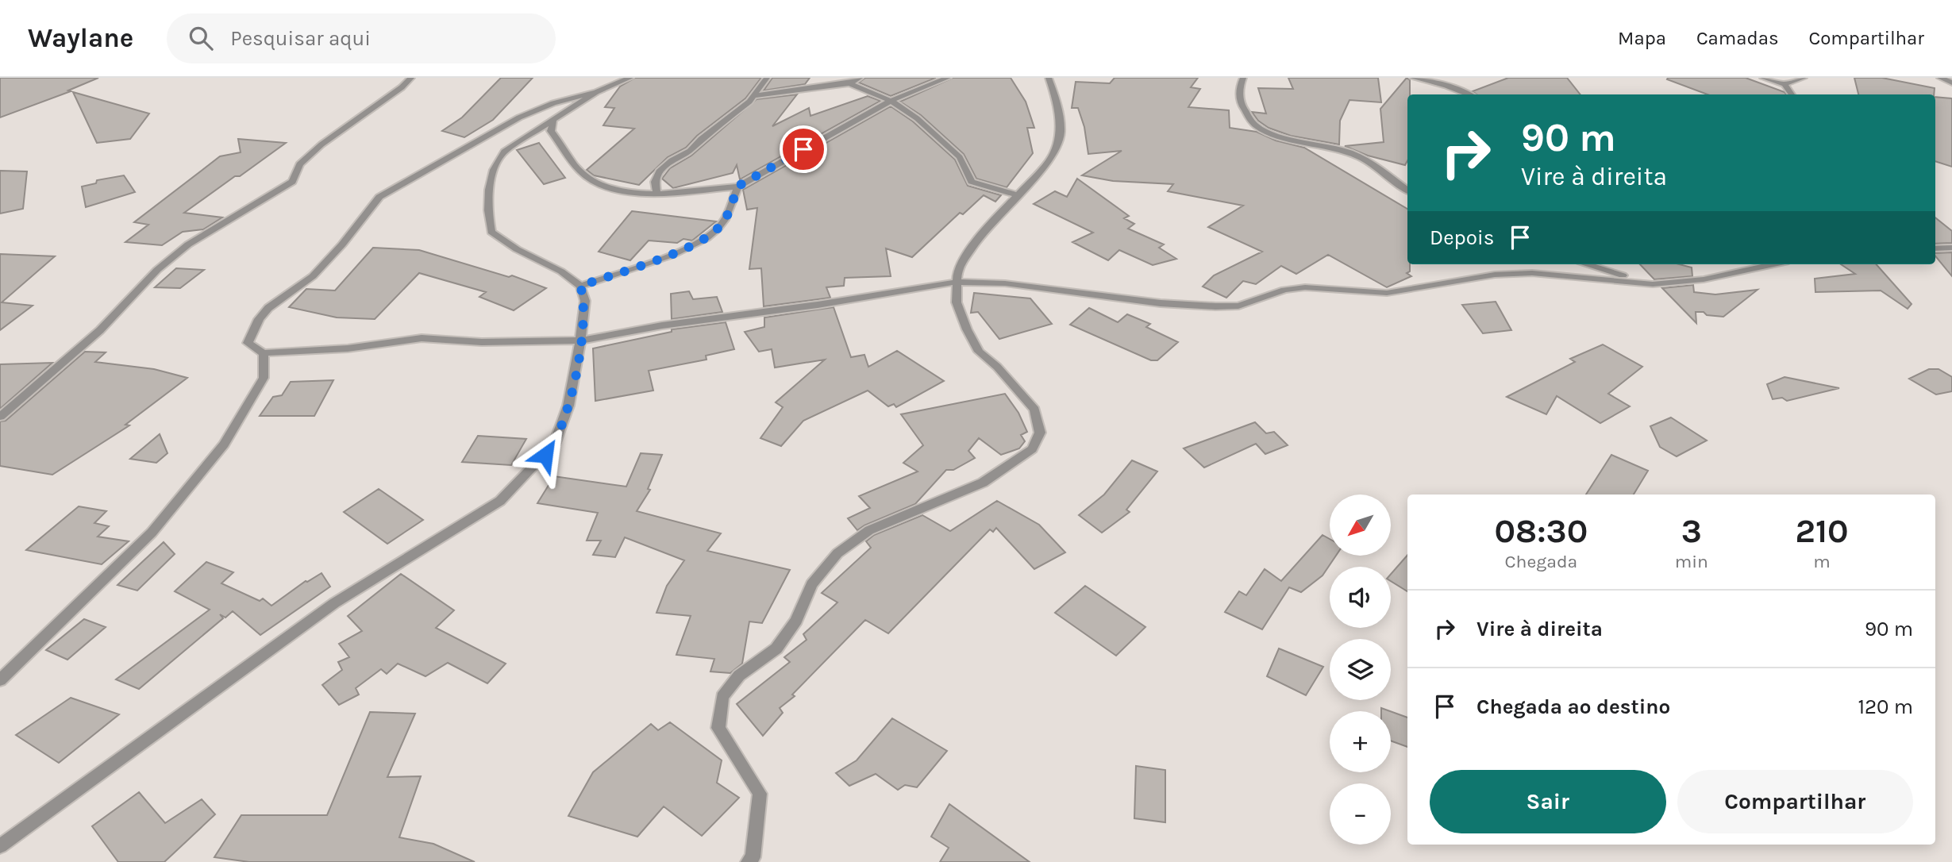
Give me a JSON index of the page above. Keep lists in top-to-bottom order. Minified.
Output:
{"north":"bottom left","page":{"header":"Waylane","search":"Pesquisar aqui","nav":["Mapa","Camadas","Compartilhar"],"turn":["90 m","Vire à direita"],"then":"Depois","map_buttons":["+","−"],"eta":["08:30","Chegada","3","min","210","m"],"list":[{"name":"Vire à direita","value":"90 m"},{"name":"Chegada ao destino","value":"120 m"}],"buttons":["Sair","Compartilhar"]}}
